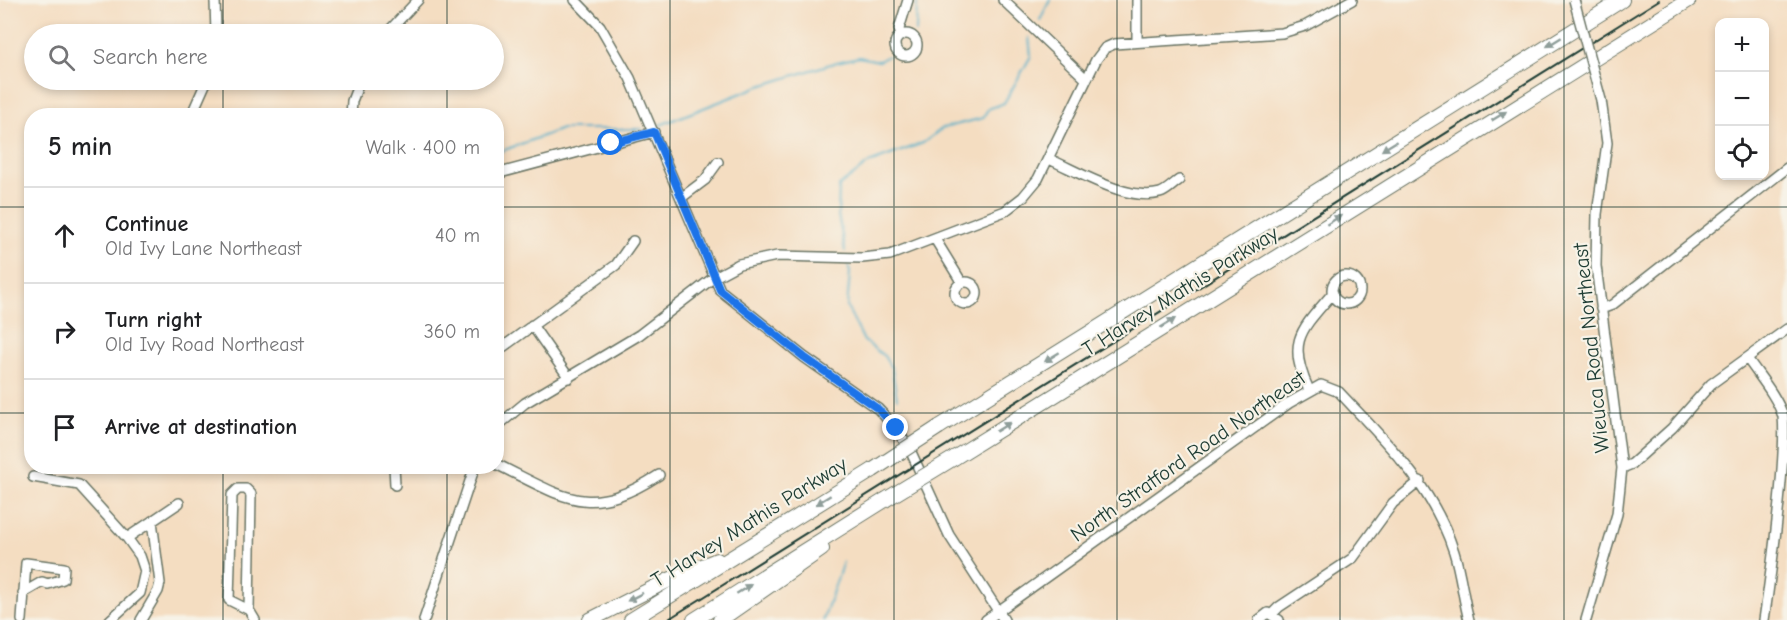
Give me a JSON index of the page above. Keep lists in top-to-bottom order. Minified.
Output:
{"streets":{"highway":["T Harvey Mathis Parkway"],"street":["Wieuca Road Northeast","North Stratford Road Northeast"]},"page":{"map_buttons":["+","−"],"search":"Search here","heading":["5 min","Walk · 400 m"],"list":[["Continue","Old Ivy Lane Northeast","40 m"],["Turn right","Old Ivy Road Northeast","360 m"],"Arrive at destination"]}}
